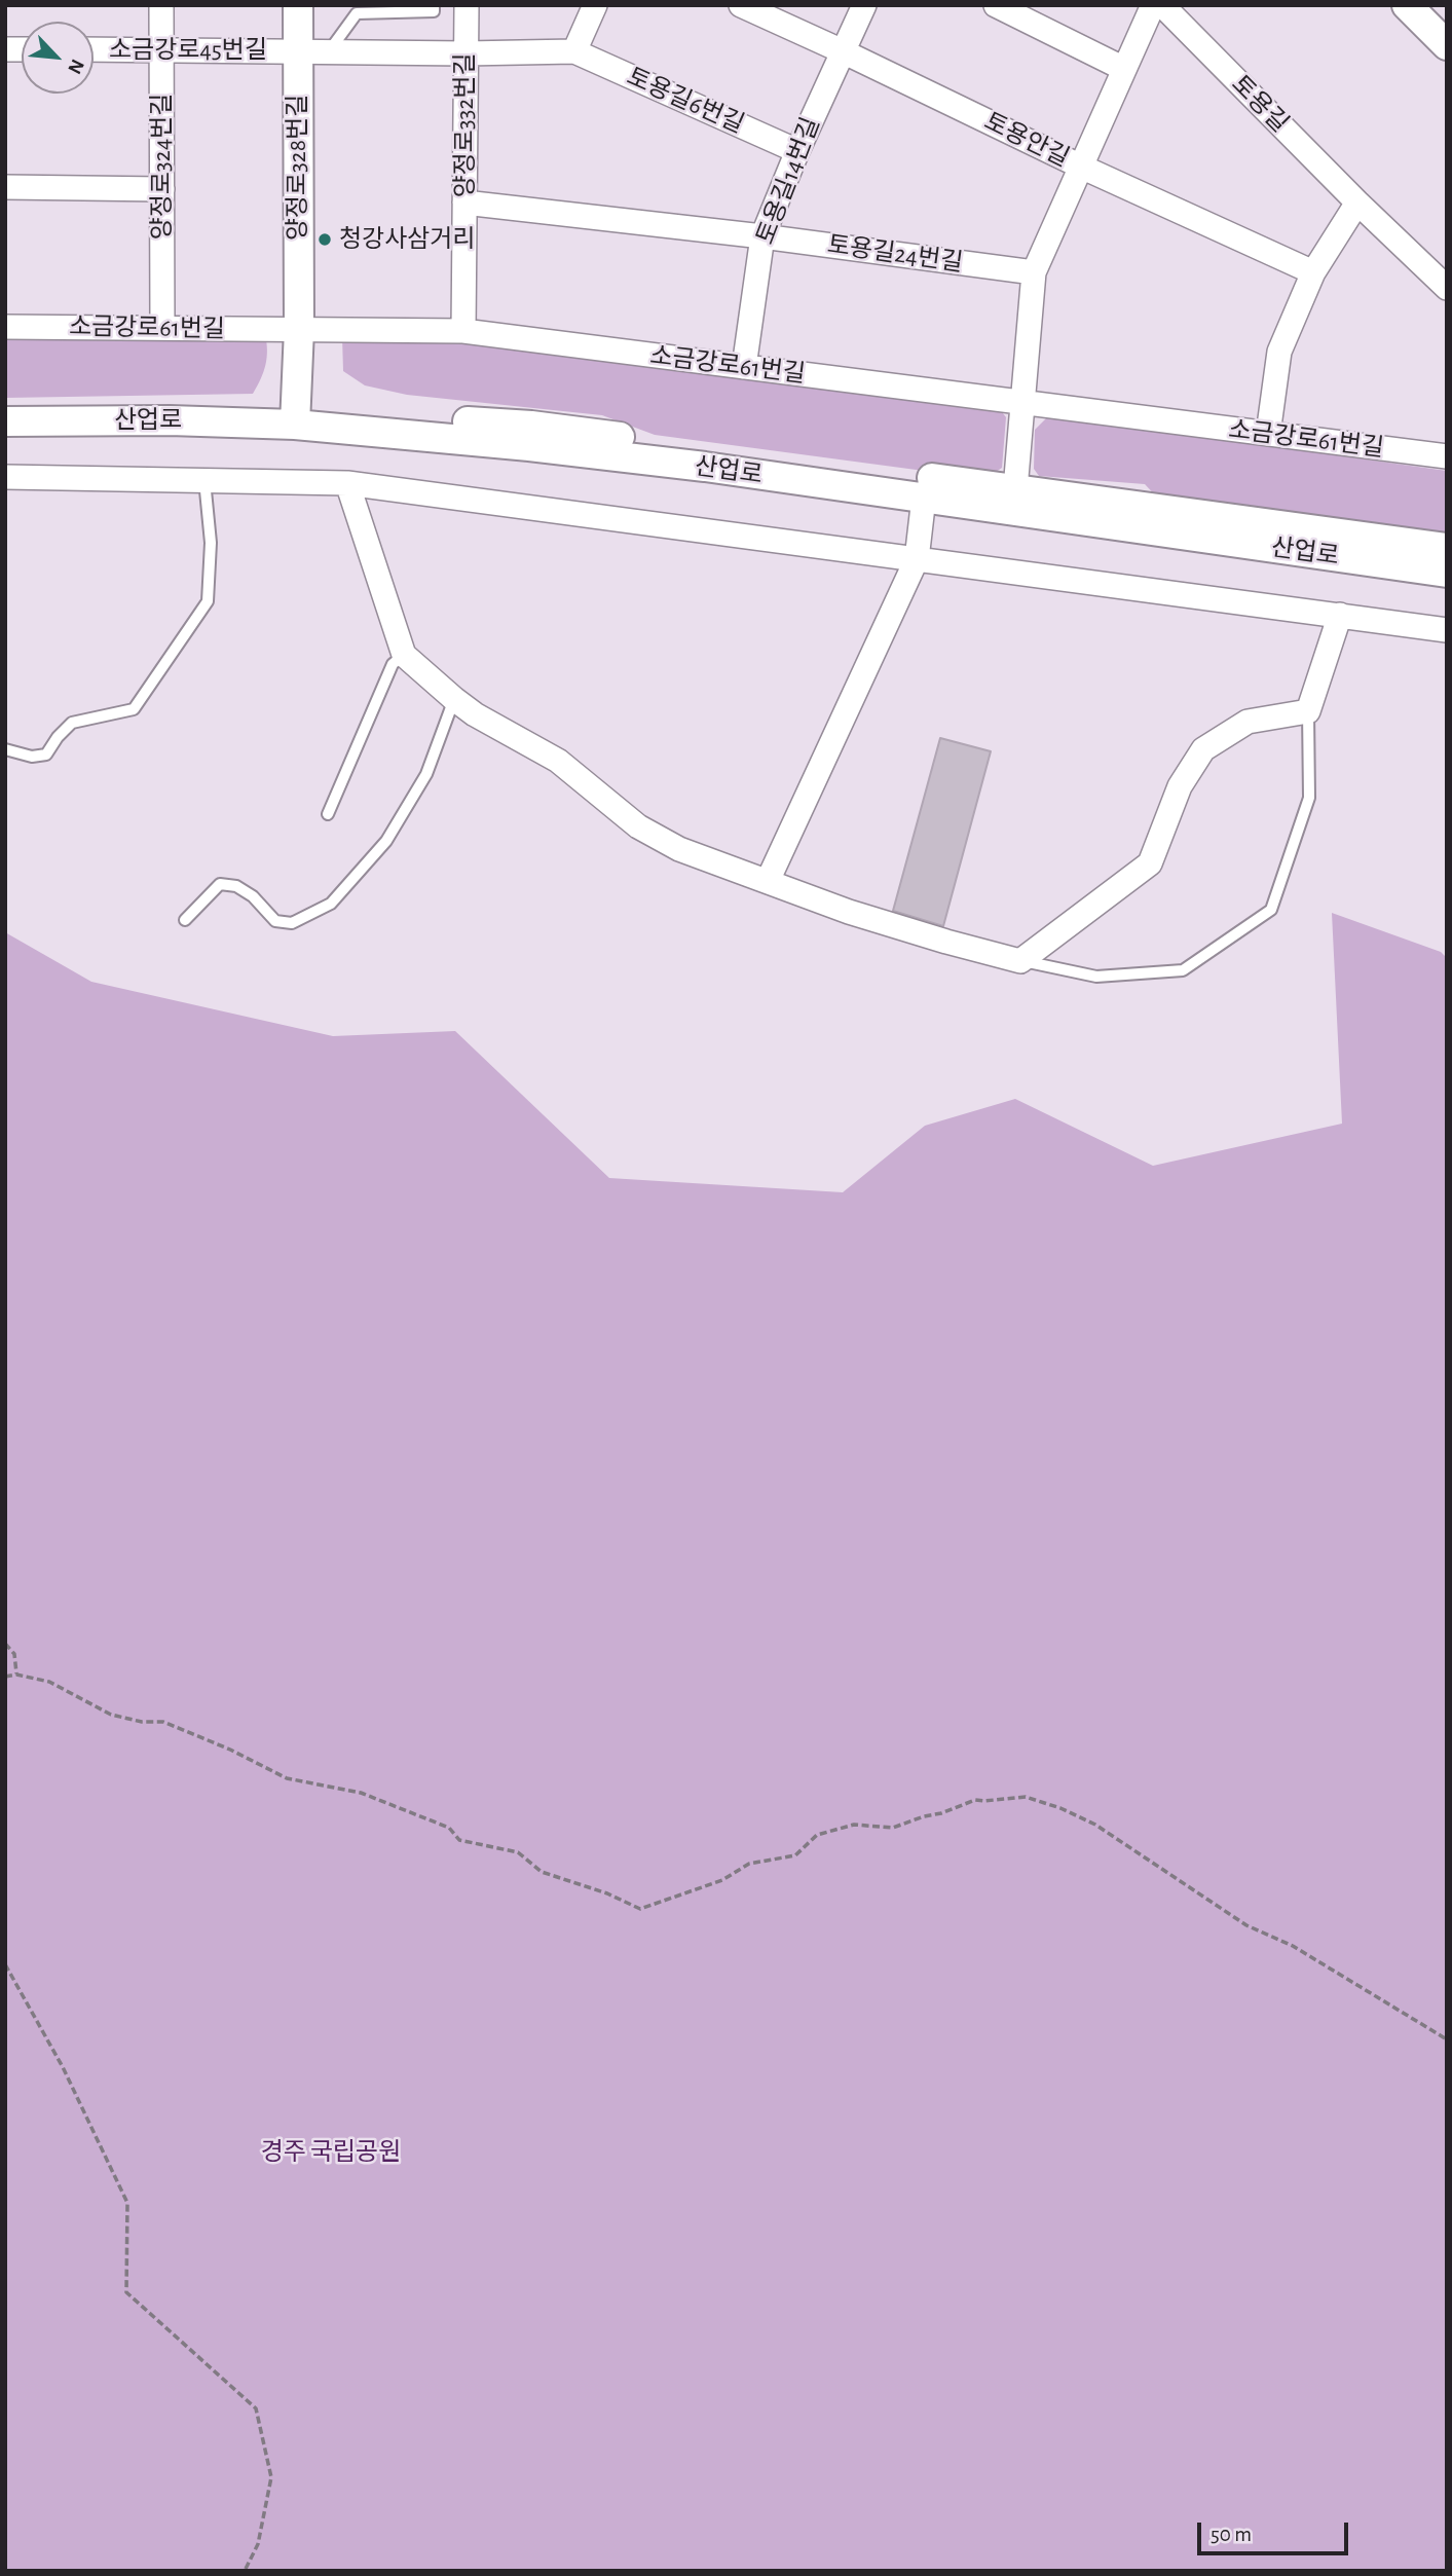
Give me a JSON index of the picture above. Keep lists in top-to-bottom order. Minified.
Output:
{"streets":{"street":["소금강로45번길","토용길6번길","토용길","양정로332번길","토용안길","양정로324번길","양정로328번길","토용길14번길","토용길24번길","소금강로61번길","산업로"]},"crossings":[["소금강로45번길","토용길6번길"],["소금강로45번길","양정로324번길"],["소금강로45번길","양정로328번길"],["토용길6번길","양정로332번길"],["토용길6번길","양정로328번길"],["토용길6번길","토용길14번길"],["양정로332번길","토용길24번길"],["양정로332번길","소금강로61번길"],["토용안길","토용길14번길"],["양정로324번길","소금강로61번길"],["양정로328번길","소금강로61번길"],["양정로328번길","산업로"],["토용길14번길","토용길24번길"],["토용길14번길","소금강로61번길"]],"parks":["경주 국립공원"],"places":["청강사삼거리"],"scale_bar":"50 m","north":"bottom right"}
